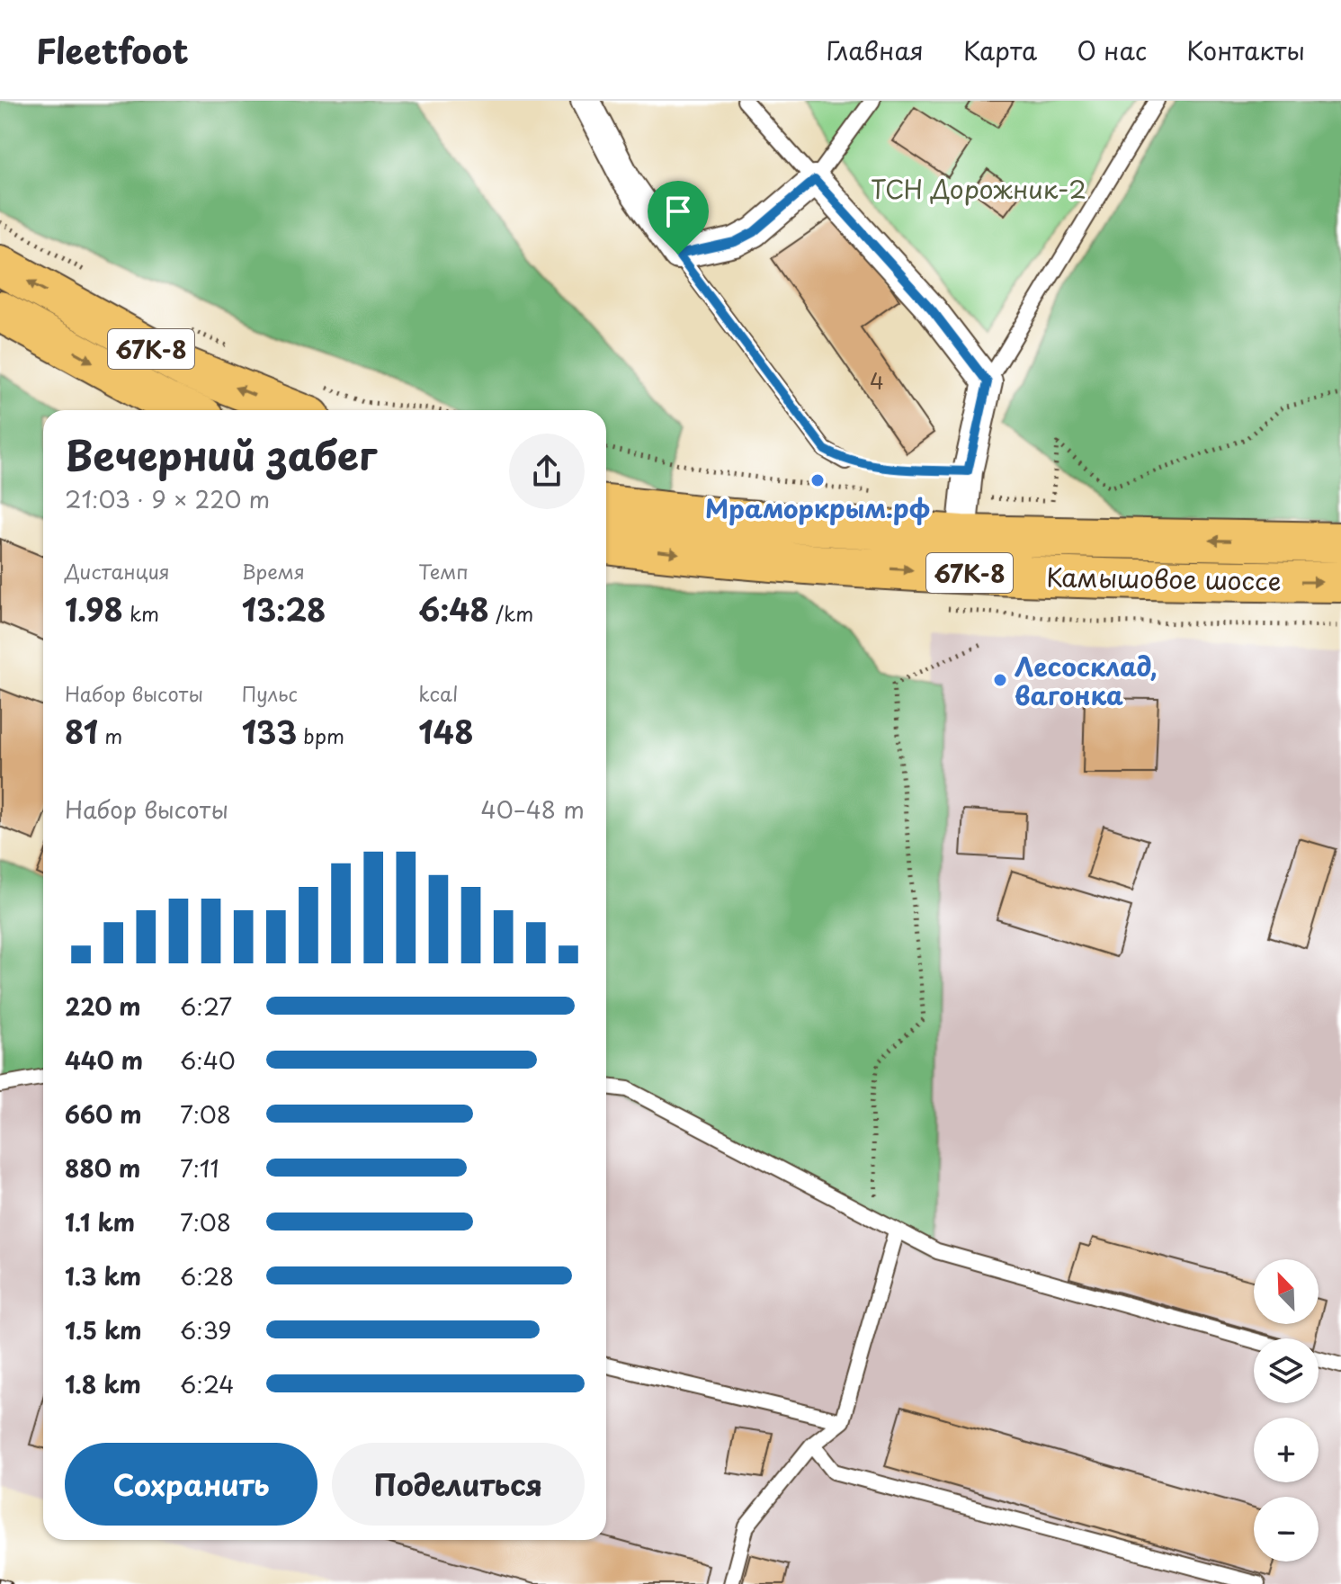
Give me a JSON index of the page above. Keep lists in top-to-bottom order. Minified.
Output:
{"streets":{"main road":["67К-8","Камышовое шоссе"]},"parks":["ТСН Дорожник-2"],"places":["Мраморкрым.рф","Лесосклад, вагонка"],"house_numbers":["4"],"north":"top left","page":{"header":"Fleetfoot","nav":["Главная","Карта","О нас","Контакты"],"heading":["Вечерний забег","21:03 · 9 × 220 m"],"stats":[["Дистанция","1.98 km"],["Время","13:28"],["Темп","6:48 /km"],["Набор высоты","81 m"],["Пульс","133 bpm"],["kcal","148"]],"chart":["Набор высоты","40–48 m"],"list":[{"name":"220 m","note":"6:27"},{"name":"440 m","note":"6:40"},{"name":"660 m","note":"7:08"},{"name":"880 m","note":"7:11"},{"name":"1.1 km","note":"7:08"},{"name":"1.3 km","note":"6:28"},{"name":"1.5 km","note":"6:39"},{"name":"1.8 km","note":"6:24"}],"map_buttons":["+","−"],"buttons":["Сохранить","Поделиться"]}}
